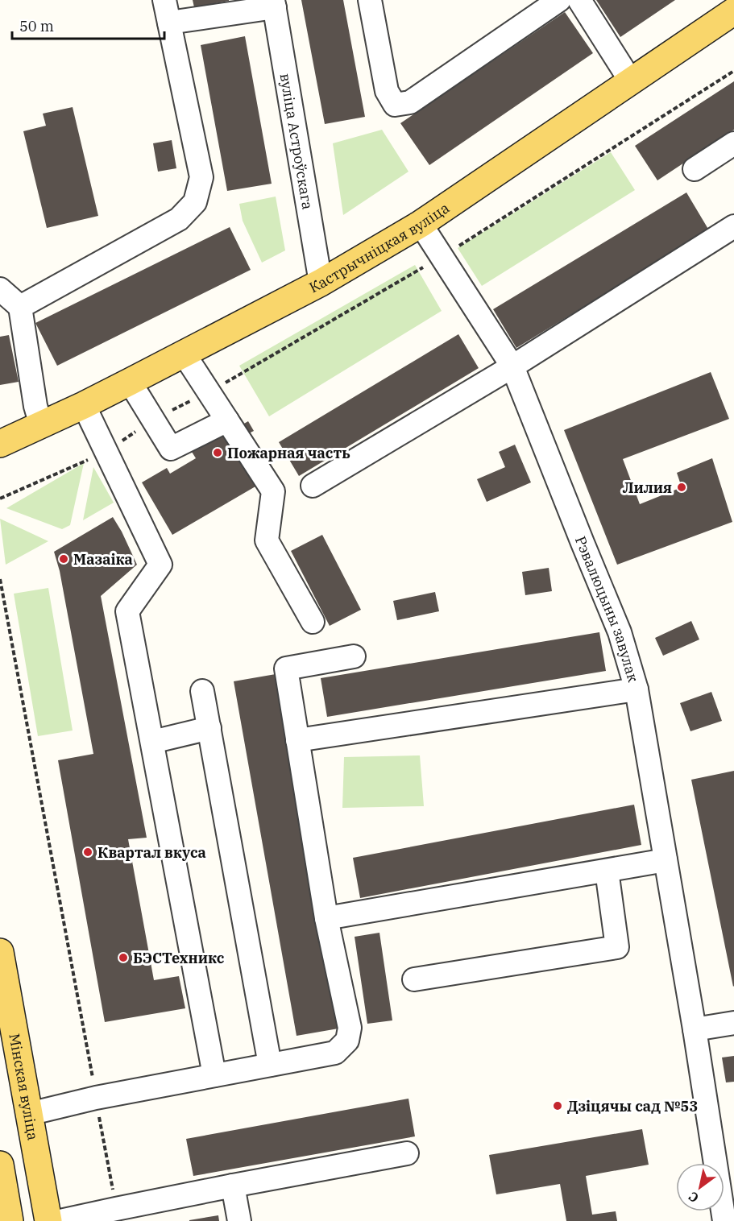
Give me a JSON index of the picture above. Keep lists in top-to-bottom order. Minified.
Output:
{"streets":{"main road":["Кастрычніцкая вуліца","Мінская вуліца"],"street":["вуліца Астроўскага","Рэвалюцыны завулак"]},"crossings":[["вуліца Астроўскага","Кастрычніцкая вуліца"],["Кастрычніцкая вуліца","Рэвалюцыны завулак"]],"places":["Пожарная часть","Лилия","Мазаіка","Квартал вкуса","БЭСТехникс","Дзіцячы сад №53"],"scale_bar":"50 m","north":"bottom left"}
